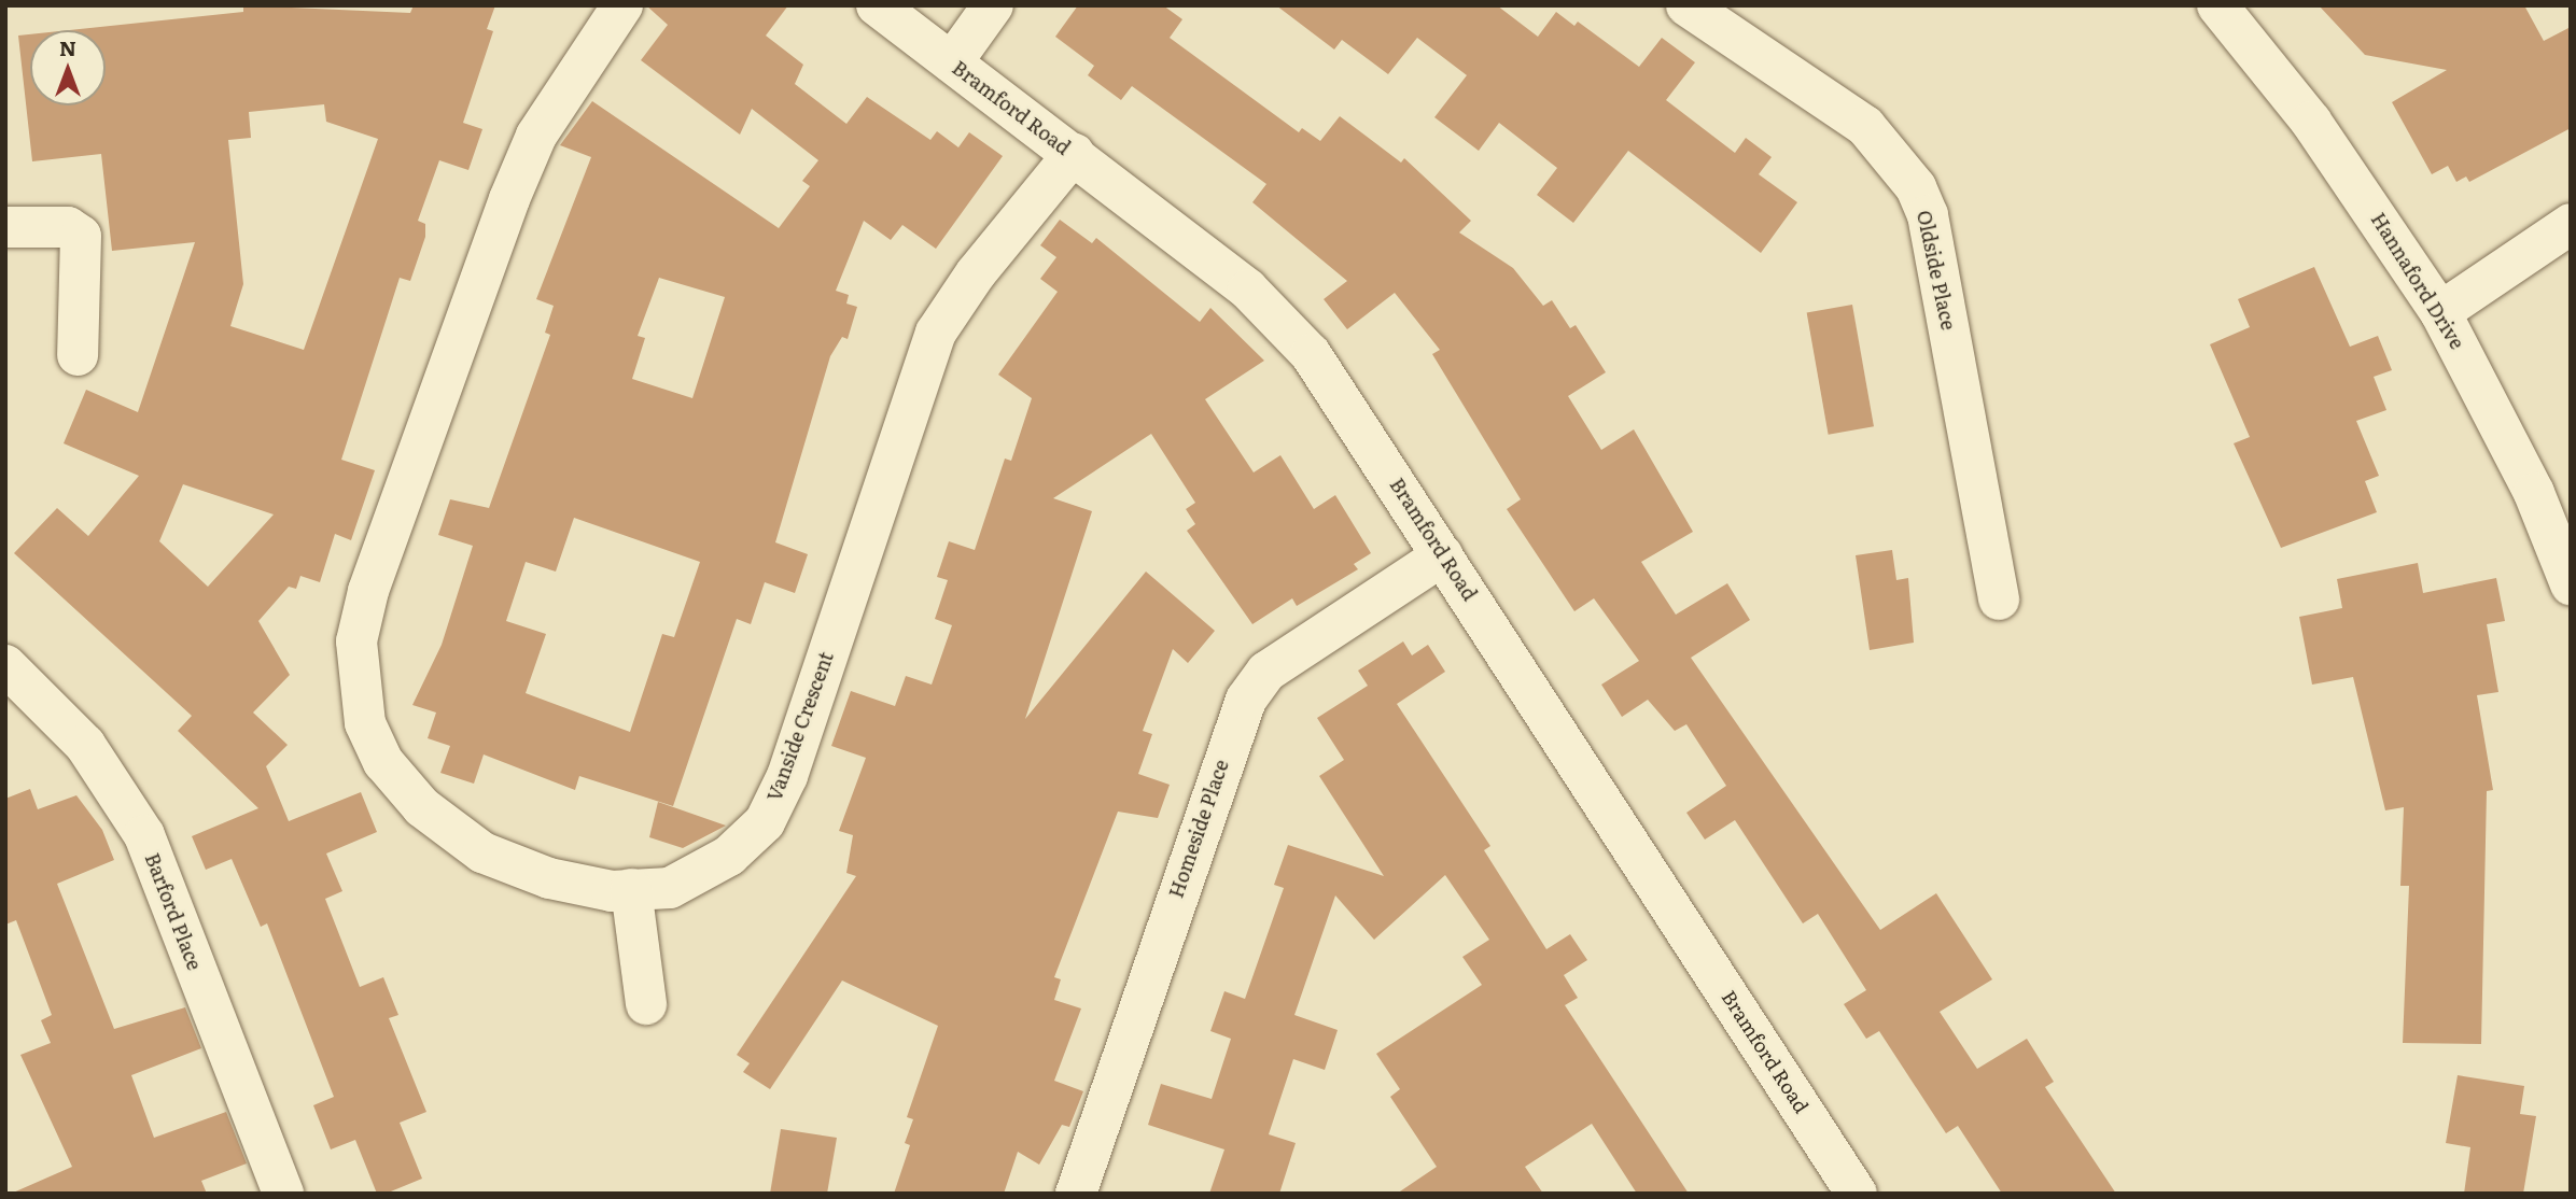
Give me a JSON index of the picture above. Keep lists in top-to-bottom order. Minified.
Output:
{"streets":{"street":["Bramford Road","Oldside Place","Hannaford Drive","Vanside Crescent","Homeside Place","Barford Place"]},"crossings":[["Bramford Road","Vanside Crescent"],["Bramford Road","Homeside Place"]],"north":"top"}
